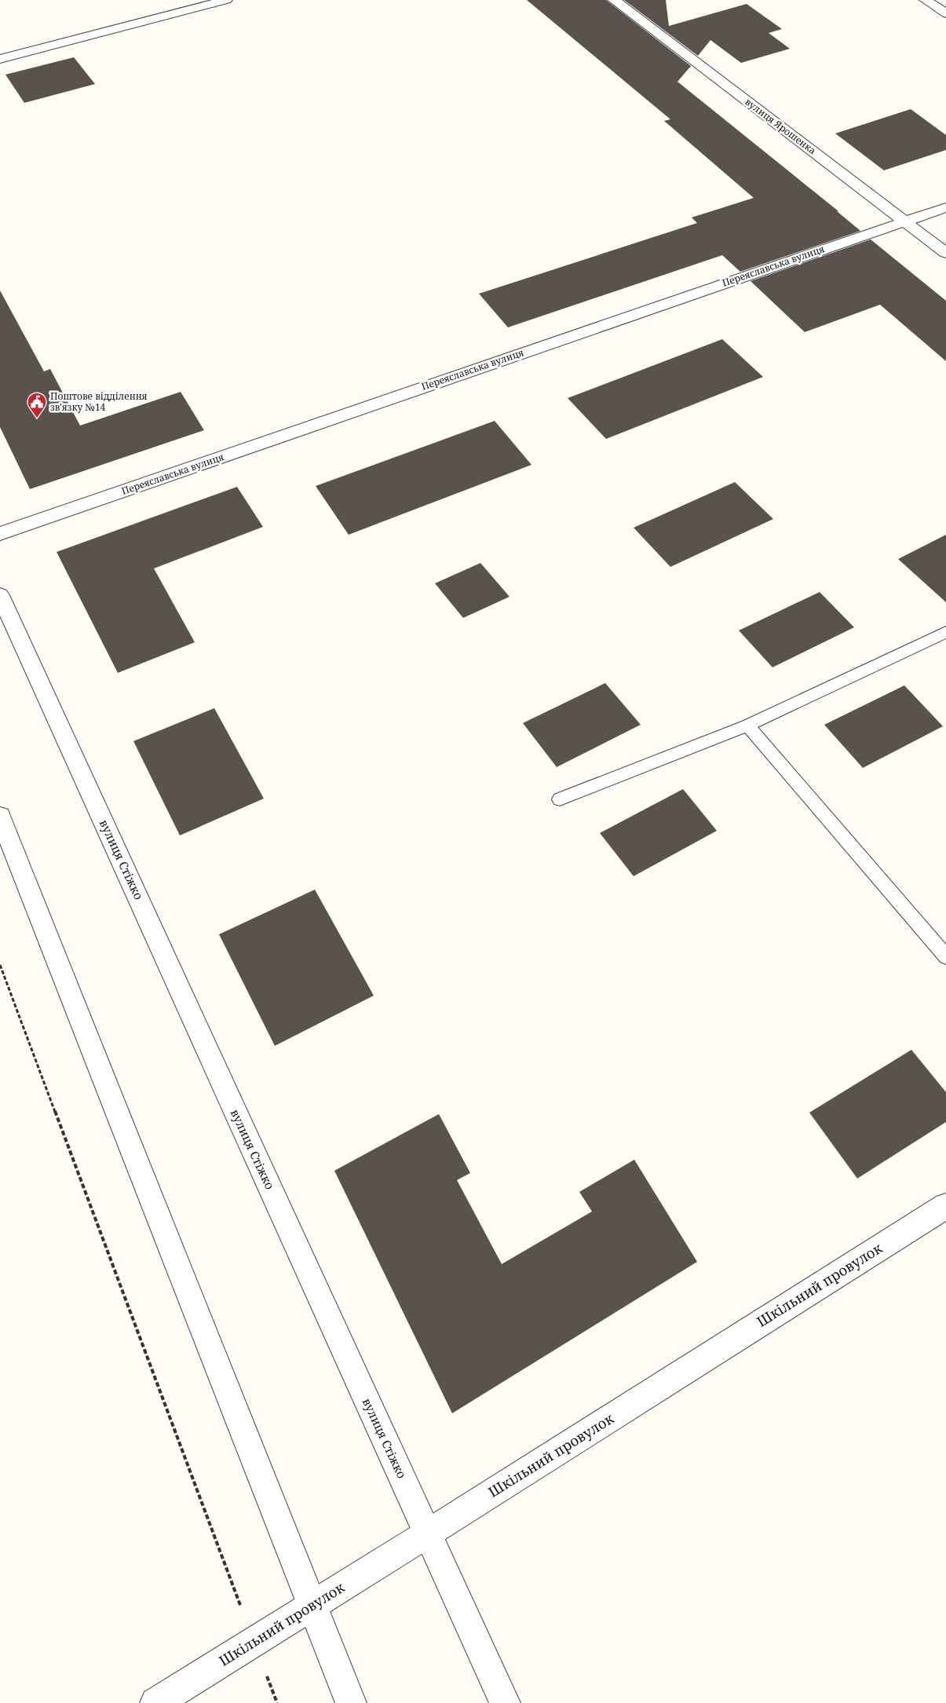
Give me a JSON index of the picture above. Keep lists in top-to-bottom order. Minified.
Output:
{"streets":{"street":["вулиця Ярошенка","Переяславська вулиця","вулиця Стіжко","Шкільний провулок"]},"crossings":[["вулиця Ярошенка","Переяславська вулиця"],["вулиця Стіжко","Шкільний провулок"]],"places":{"public building":["Поштове відділення зв'язку №14"]}}
